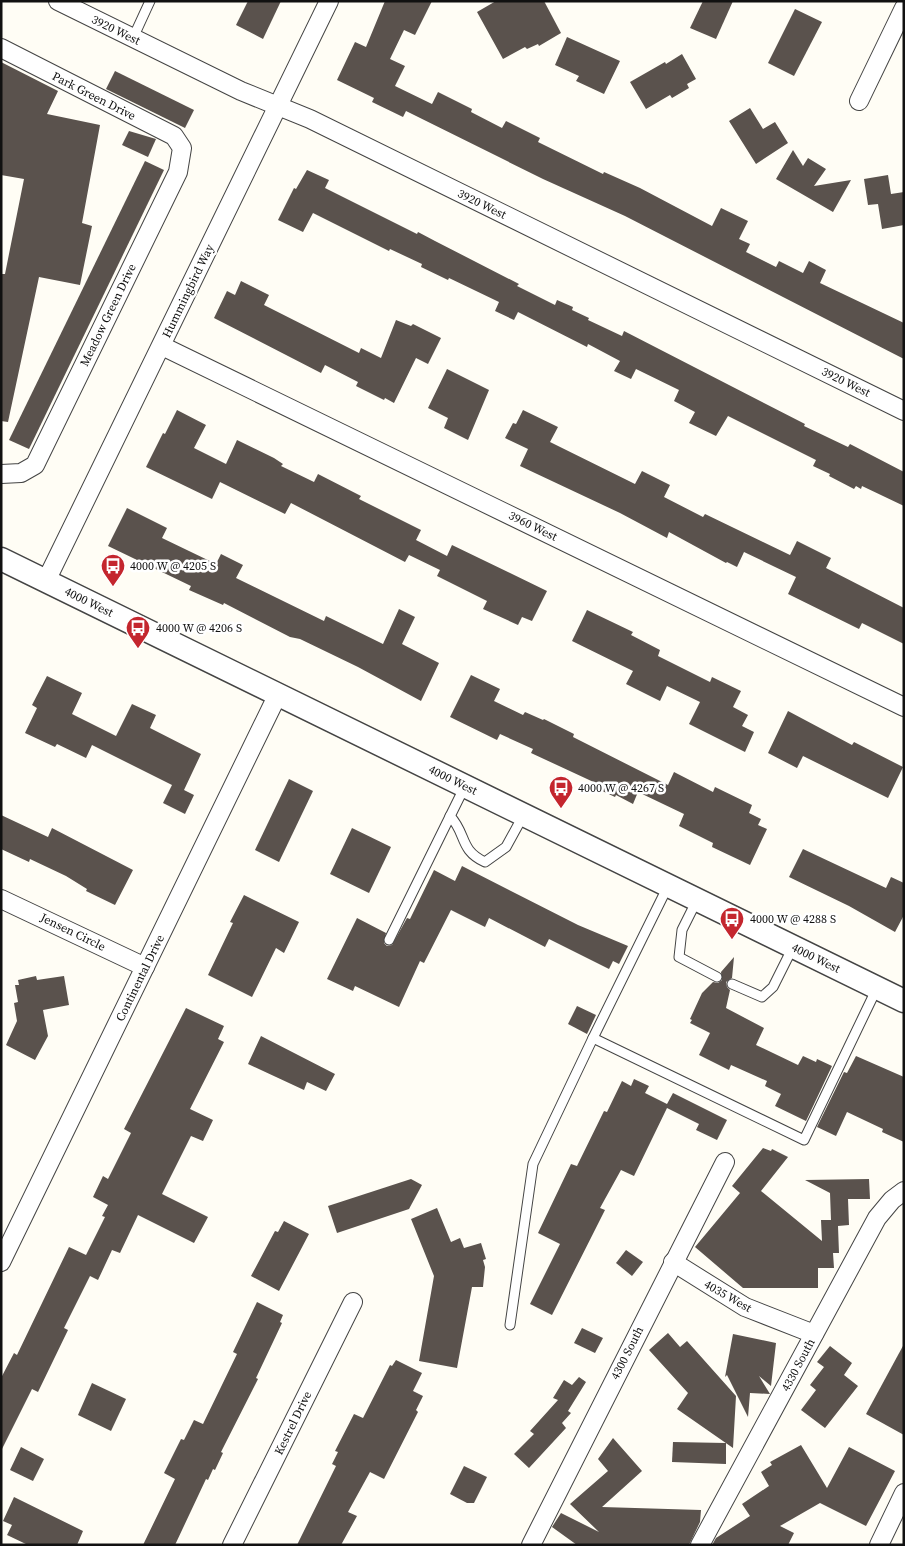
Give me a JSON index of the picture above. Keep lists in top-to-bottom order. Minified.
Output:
{"streets":{"street":["3920 West","Park Green Drive","Hummingbird Way","Meadow Green Drive","3960 West","4000 West","Jensen Circle","Continental Drive","4035 West","4300 South","4330 South","Kestrel Drive"]},"crossings":[["3920 West","Hummingbird Way"],["Park Green Drive","Meadow Green Drive"],["Hummingbird Way","3960 West"],["Hummingbird Way","4000 West"],["4000 West","Continental Drive"],["Jensen Circle","Continental Drive"],["4035 West","4300 South"],["4035 West","4330 South"]],"places":{"bus stop":["4000 W @ 4205 S","4000 W @ 4206 S","4000 W @ 4267 S","4000 W @ 4288 S"]}}
